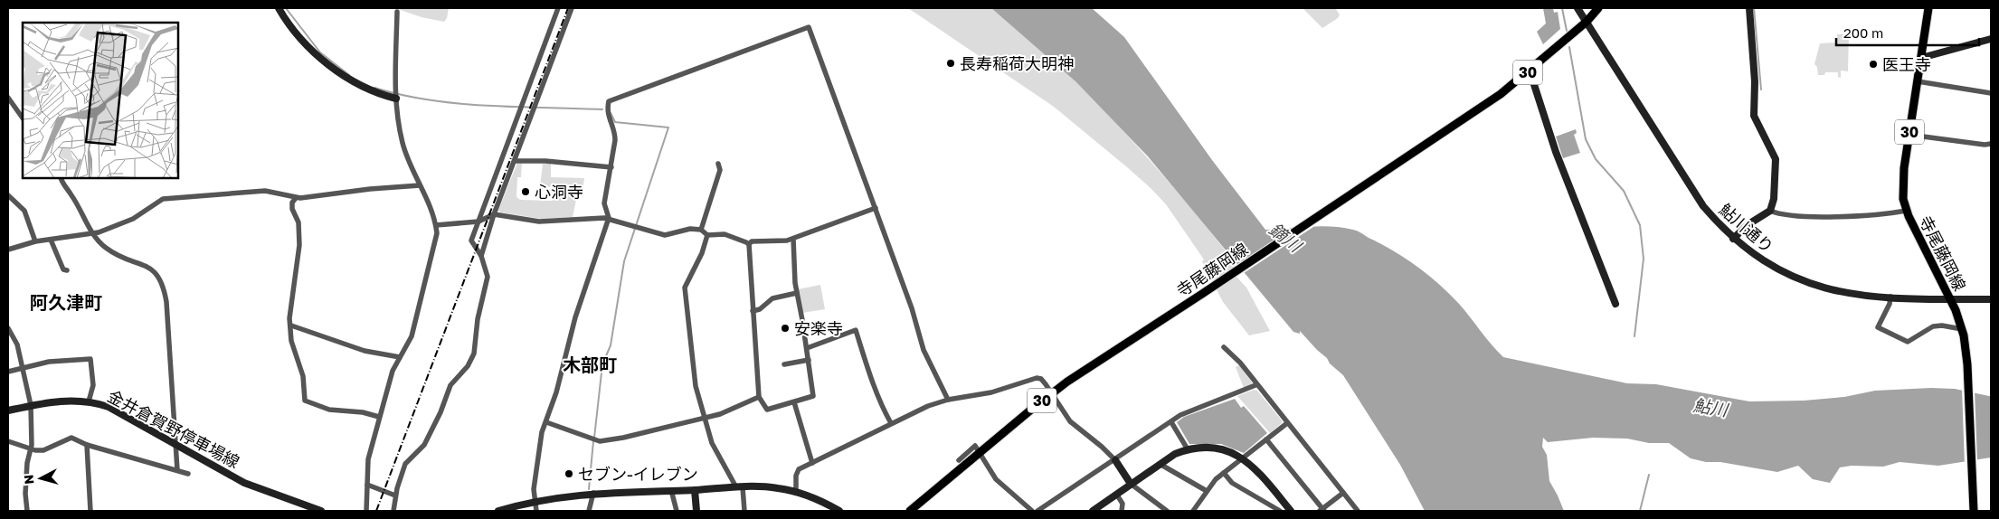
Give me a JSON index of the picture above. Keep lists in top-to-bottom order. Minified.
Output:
{"streets":{"main road":["30","寺尾藤岡線"],"street":["鮎川通り","金井倉賀野停車場線"]},"crossings":[["鮎川通り","寺尾藤岡線"]],"districts":["阿久津町","木部町"],"water":["鏑川","鮎川"],"places":["長寿稲荷大明神","医王寺","心洞寺","安楽寺","セブン-イレブン"],"scale_bar":"200 m","north":"left"}
